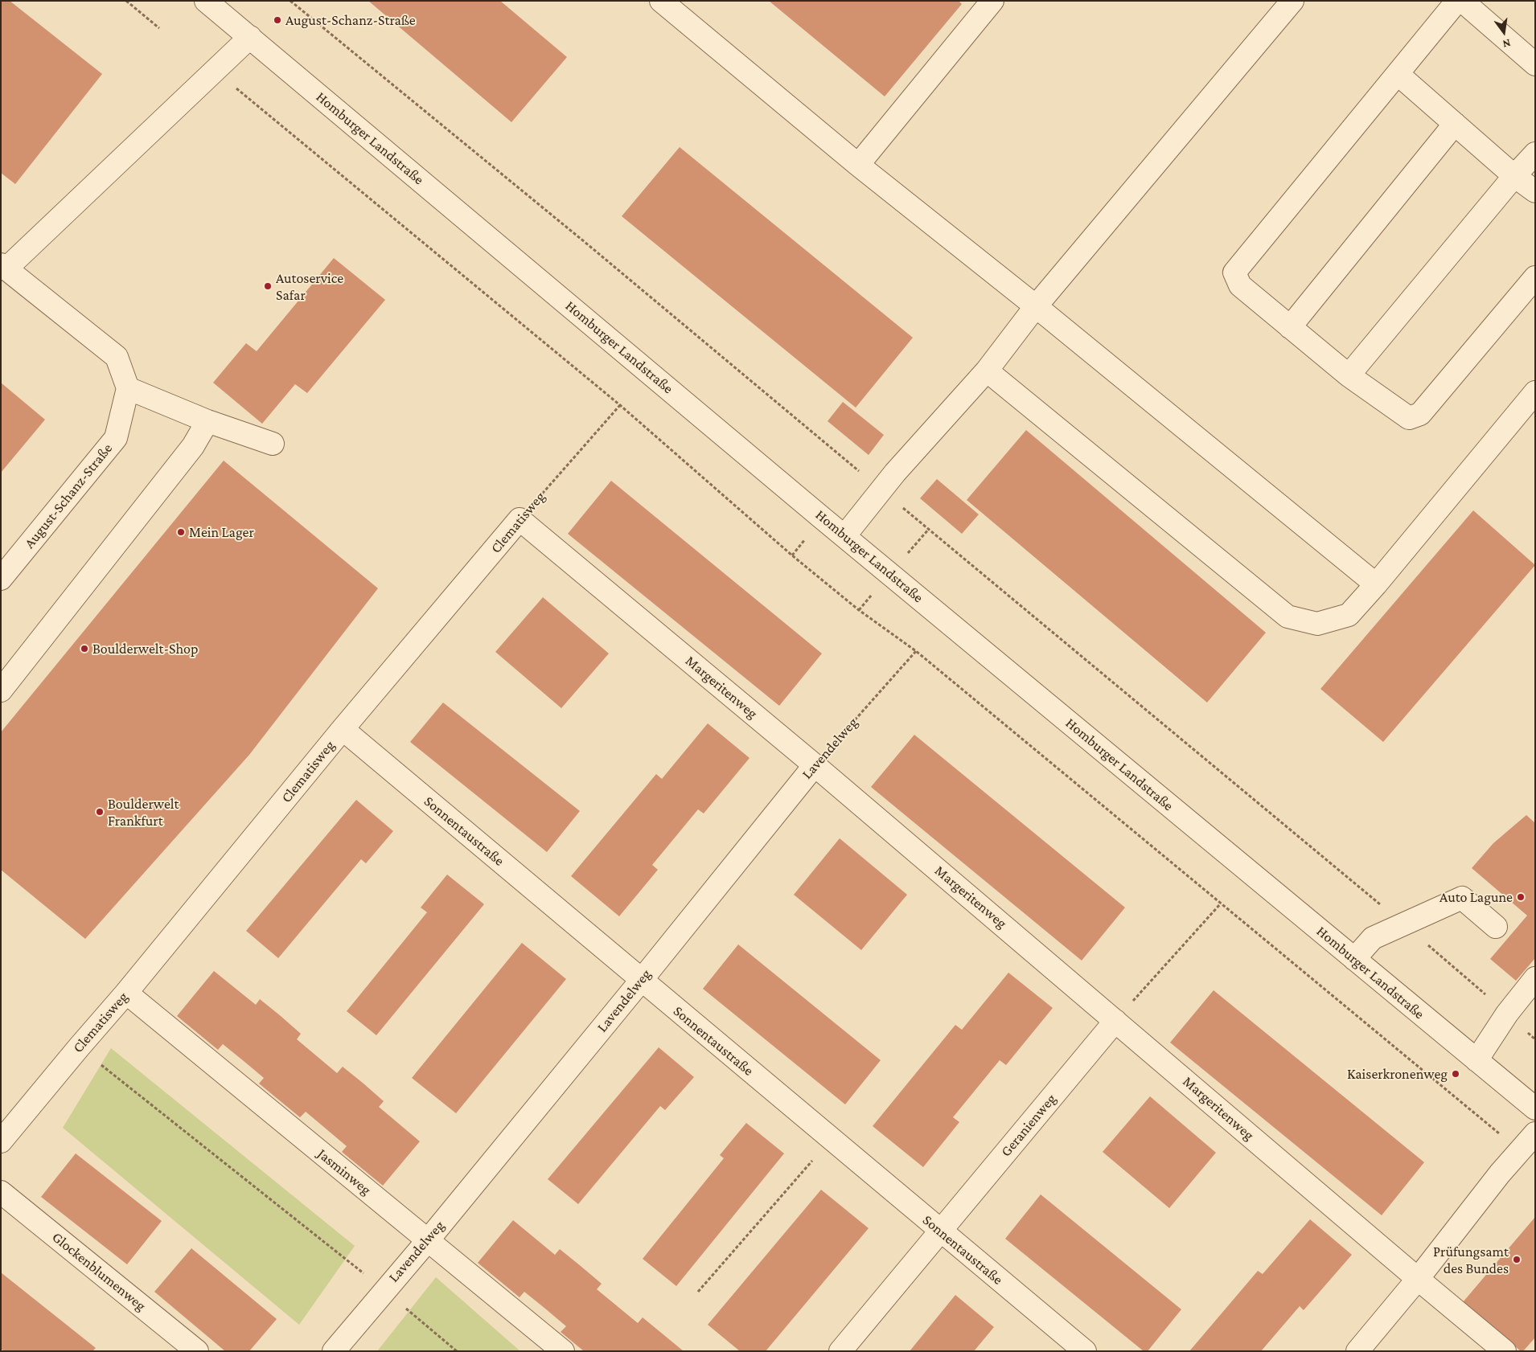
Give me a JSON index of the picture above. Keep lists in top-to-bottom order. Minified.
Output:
{"streets":{"street":["Homburger Landstraße","August-Schanz-Straße","Clematisweg","Margeritenweg","Lavendelweg","Sonnentaustraße","Geranienweg","Jasminweg","Glockenblumenweg"]},"crossings":[["Clematisweg","Margeritenweg"],["Clematisweg","Sonnentaustraße"],["Clematisweg","Jasminweg"],["Margeritenweg","Lavendelweg"],["Margeritenweg","Geranienweg"],["Lavendelweg","Sonnentaustraße"],["Lavendelweg","Jasminweg"],["Sonnentaustraße","Geranienweg"]],"places":["August-Schanz-Straße","Autoservice Safar","Mein Lager","Boulderwelt-Shop","Boulderwelt Frankfurt","Auto Lagune","Kaiserkronenweg","Prüfungsamt des Bundes"],"north":"bottom"}
